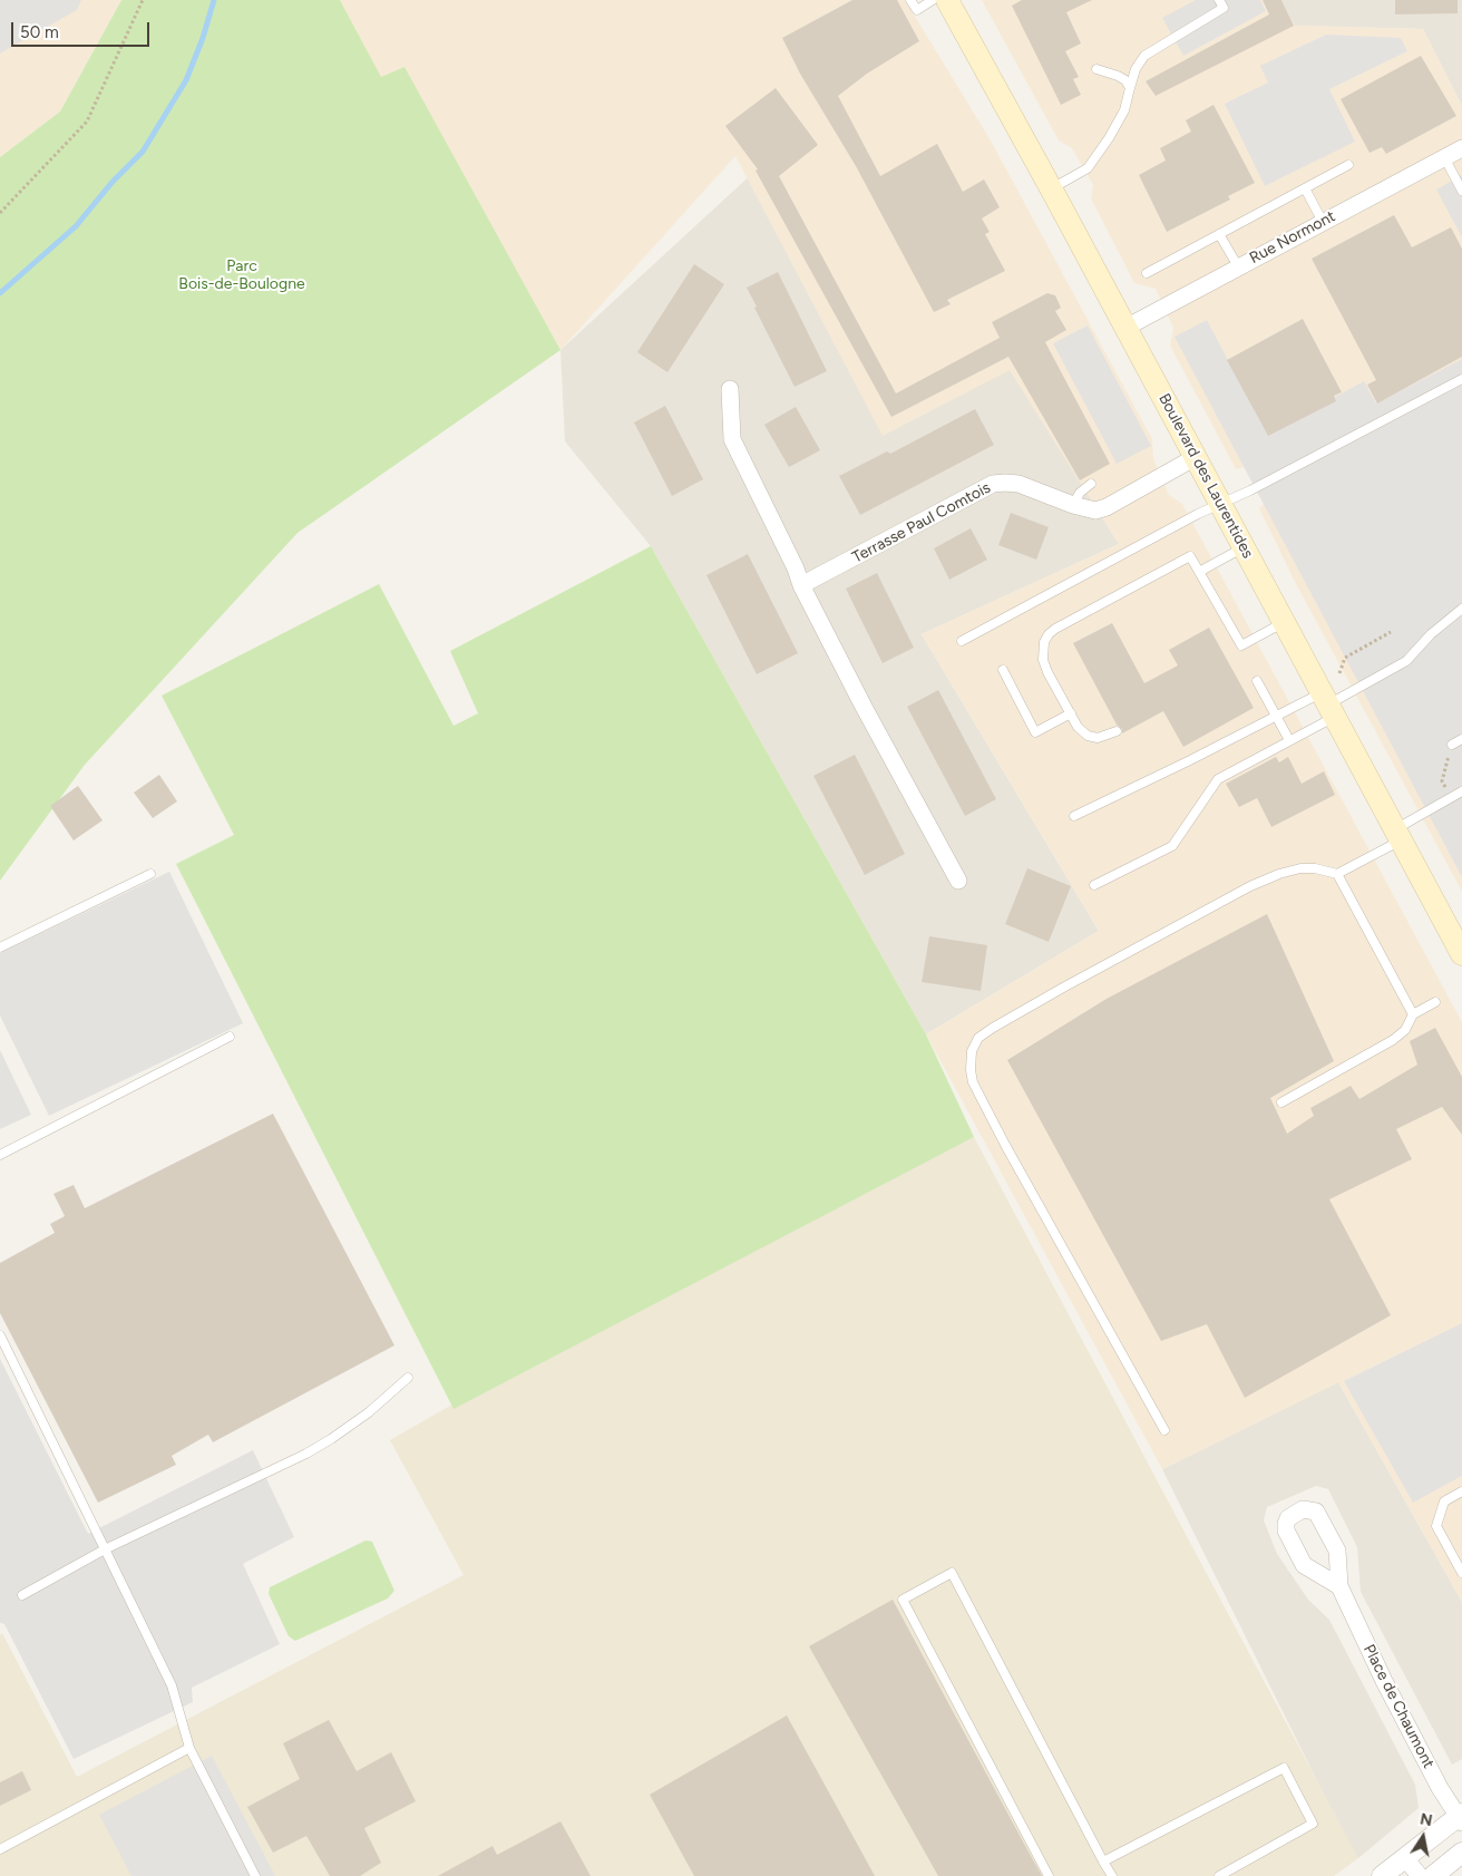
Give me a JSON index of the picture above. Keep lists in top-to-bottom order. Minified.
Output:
{"streets":{"main road":["Boulevard des Laurentides"],"street":["Rue Normont","Terrasse Paul Comtois","Place de Chaumont"]},"crossings":[["Rue Normont","Boulevard des Laurentides"],["Boulevard des Laurentides","Terrasse Paul Comtois"]],"parks":["Parc Bois-de-Boulogne"],"scale_bar":"50 m","north":"top"}
